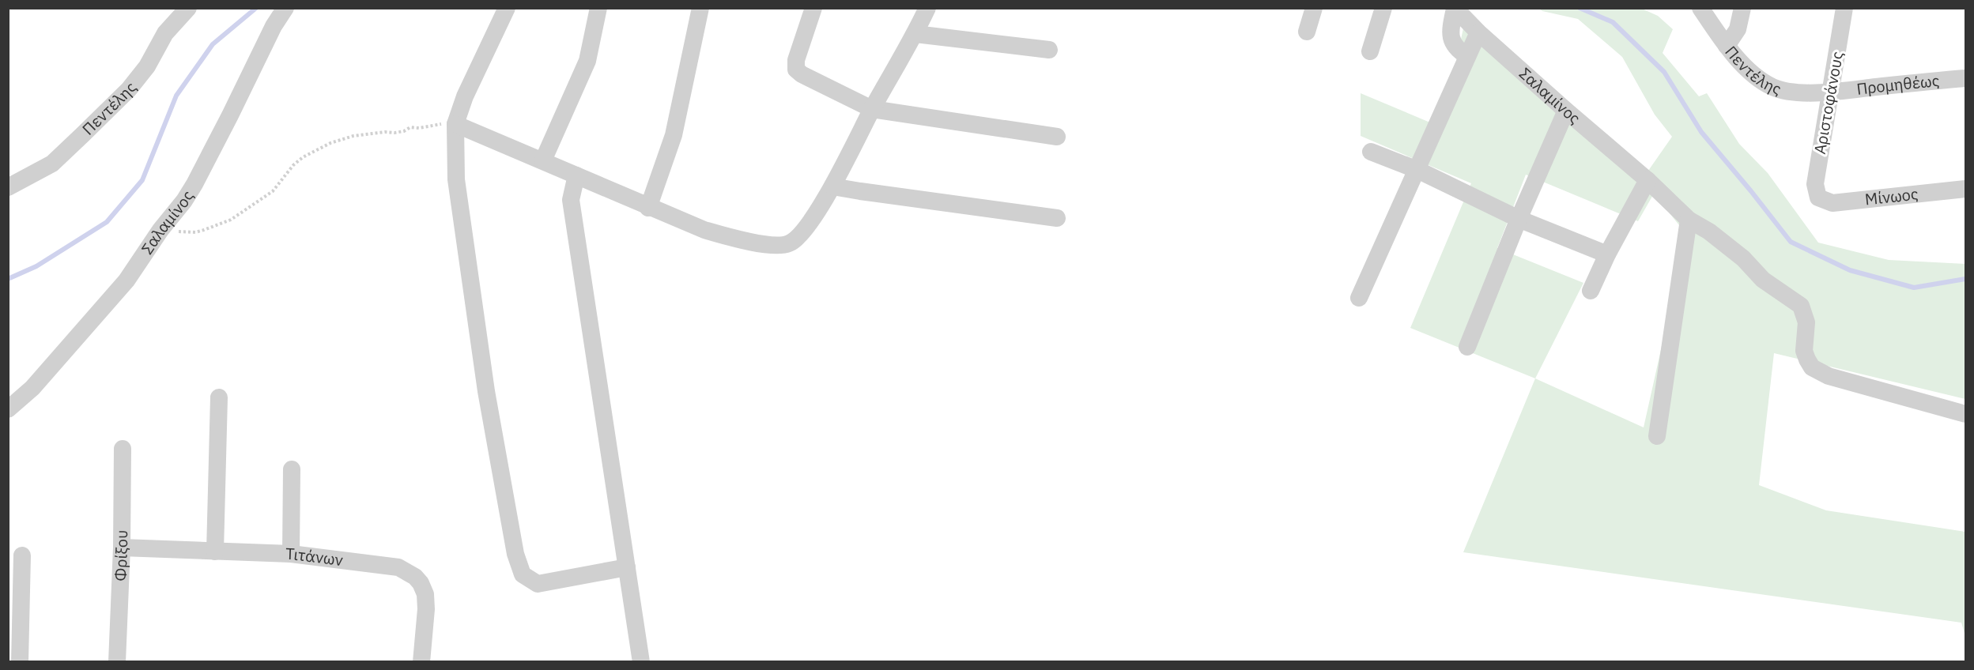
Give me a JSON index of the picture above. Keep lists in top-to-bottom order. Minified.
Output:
{"streets":{"street":["Πεντέλης","Προμηθέως","Σαλαμίνος","Αριστοφάνους","Μίνωος","Φρίξου","Τιτάνων"]},"crossings":[["Πεντέλης","Προμηθέως"],["Πεντέλης","Αριστοφάνους"],["Προμηθέως","Αριστοφάνους"],["Αριστοφάνους","Μίνωος"],["Φρίξου","Τιτάνων"]]}
